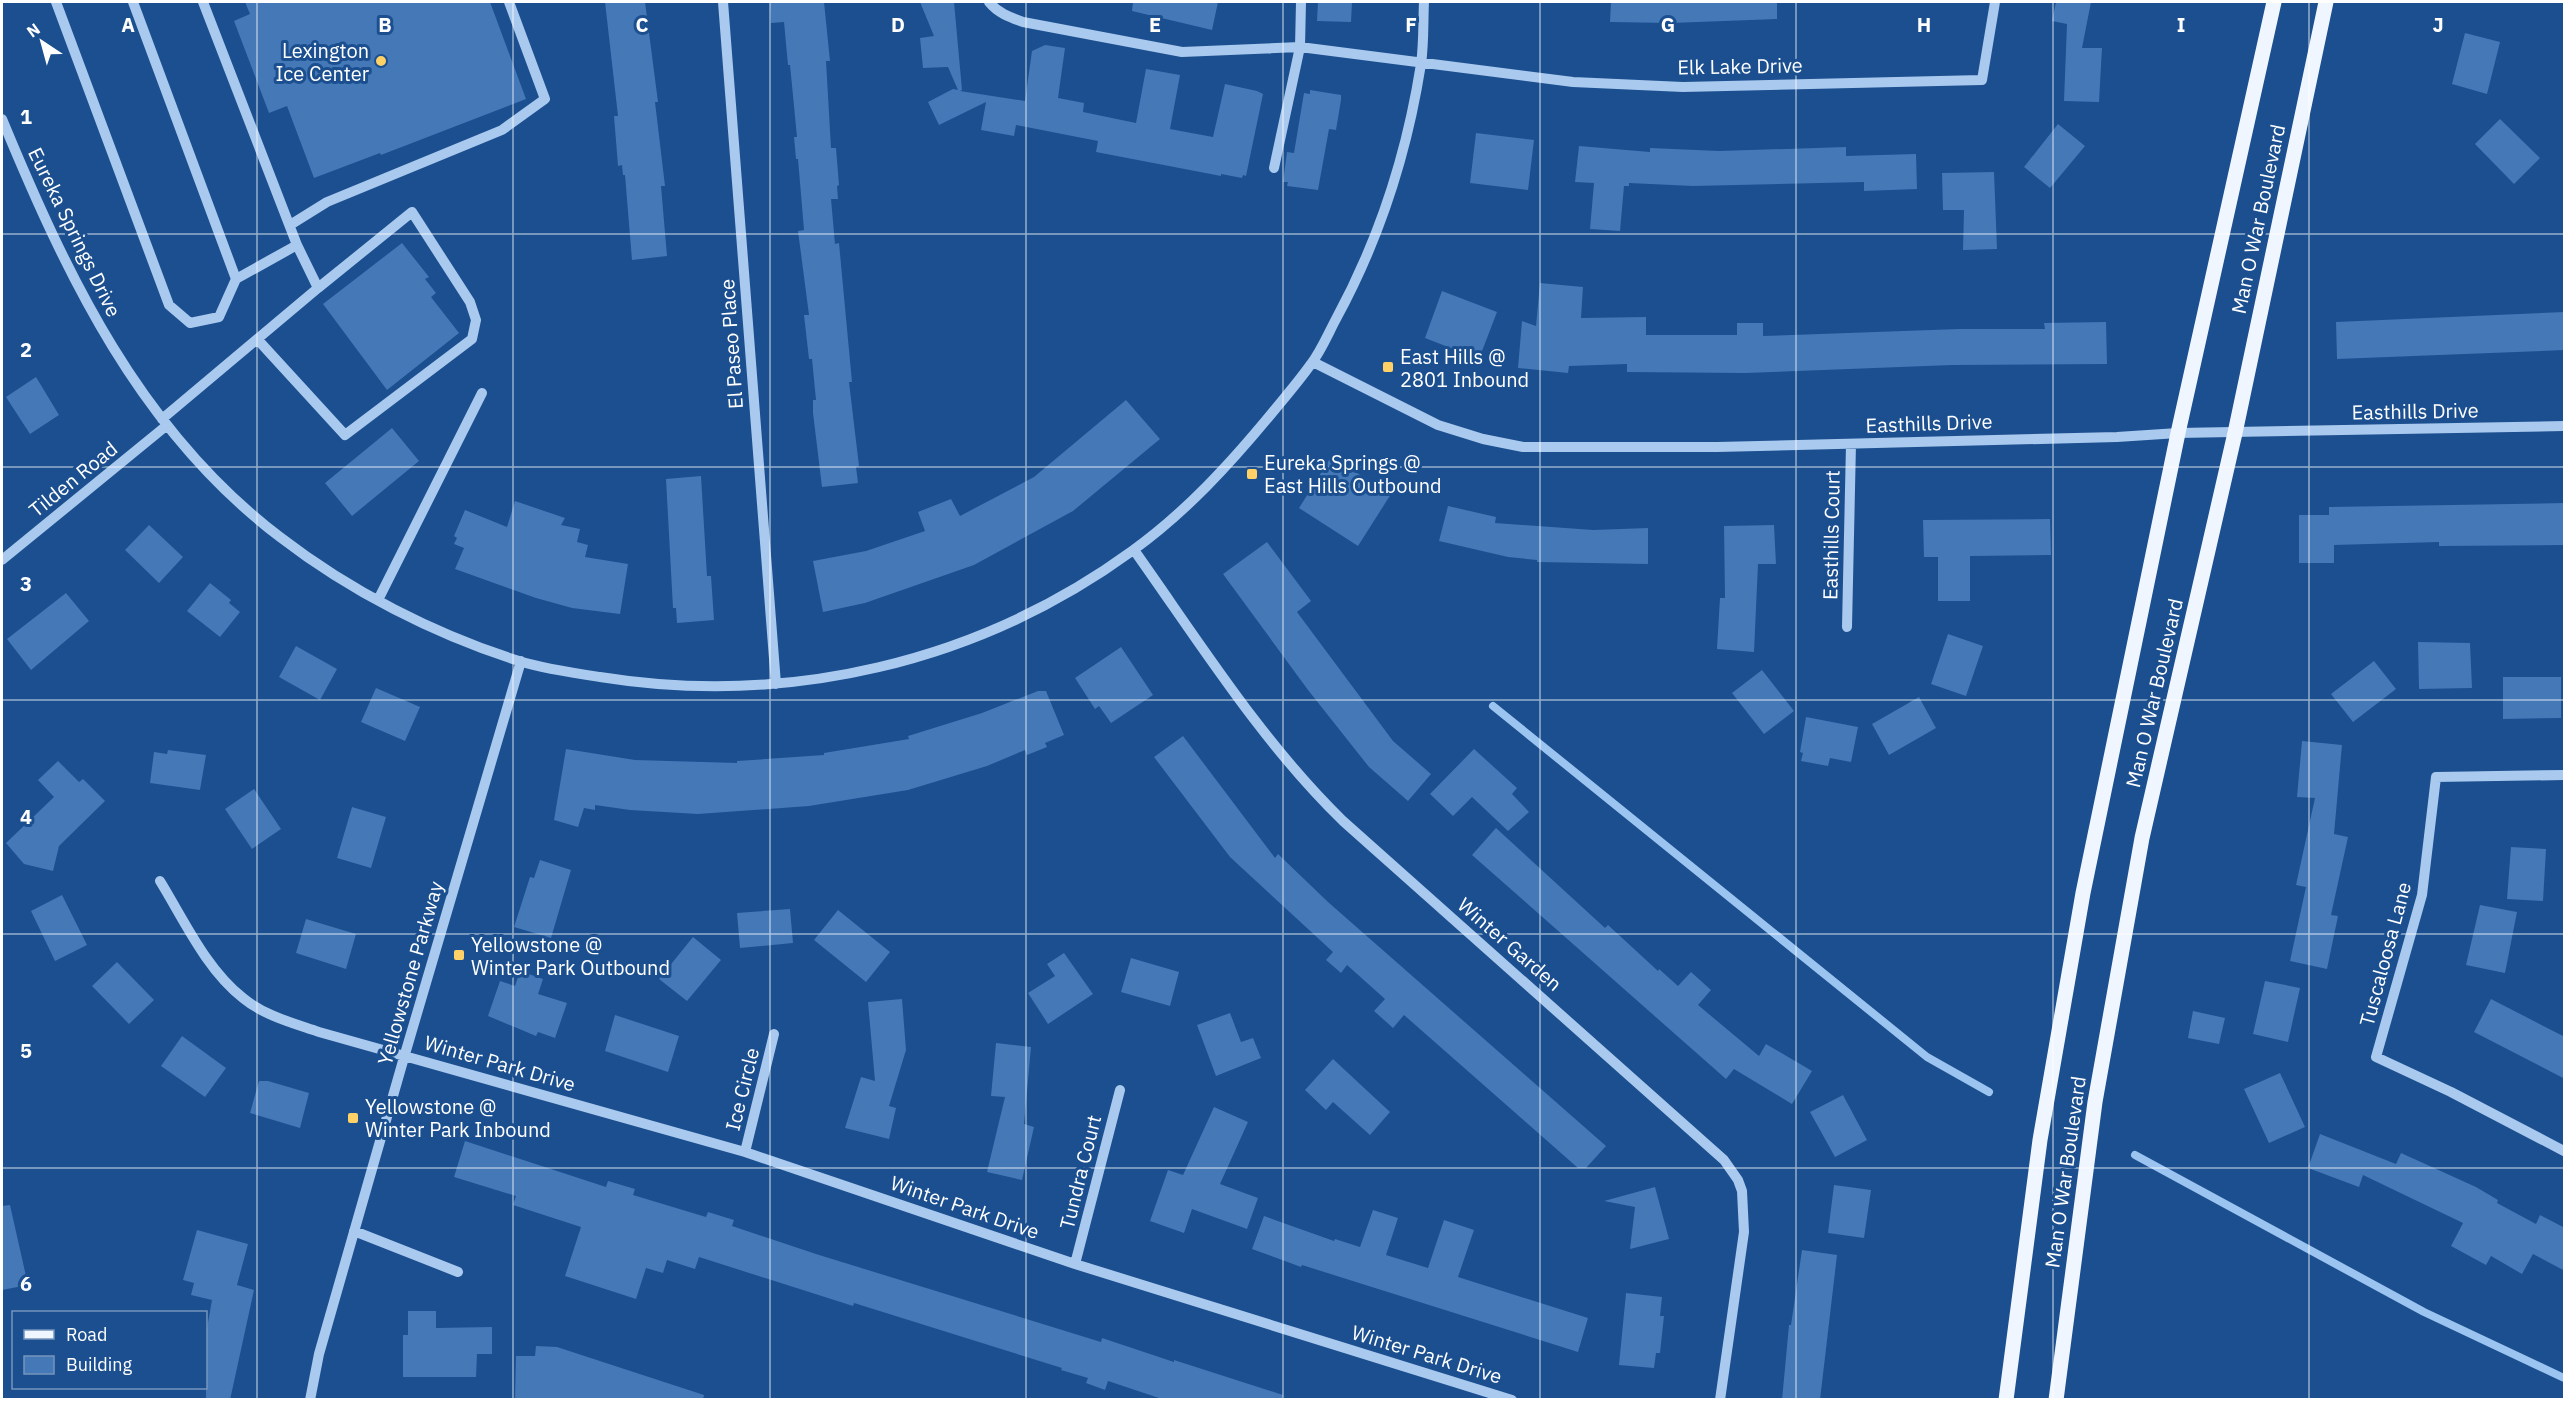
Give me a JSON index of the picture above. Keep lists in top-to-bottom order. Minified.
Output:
{"streets":{"main road":["Man O War Boulevard"],"street":["Elk Lake Drive","Eureka Springs Drive","El Paseo Place","Easthills Drive","Tilden Road","Easthills Court","Winter Garden","Tuscaloosa Lane","Yellowstone Parkway","Winter Park Drive","Ice Circle","Tundra Court"]},"crossings":[["Elk Lake Drive","Eureka Springs Drive"],["Man O War Boulevard","Easthills Drive"],["Eureka Springs Drive","El Paseo Place"],["Eureka Springs Drive","Easthills Drive"],["Eureka Springs Drive","Tilden Road"],["Eureka Springs Drive","Winter Garden"],["Eureka Springs Drive","Yellowstone Parkway"],["Easthills Drive","Easthills Court"],["Yellowstone Parkway","Winter Park Drive"],["Winter Park Drive","Ice Circle"],["Winter Park Drive","Tundra Court"]],"places":{"other":["Lexington Ice Center"],"transit":["East Hills @ 2801 Inbound","Eureka Springs @ East Hills Outbound","Yellowstone @ Winter Park Outbound","Yellowstone @ Winter Park Inbound"]},"legend":["Road","Building"],"north":"top left","grid":{"columns":["A","B","C","D","E","F","G","H","I","J"],"rows":["1","2","3","4","5","6"]}}
